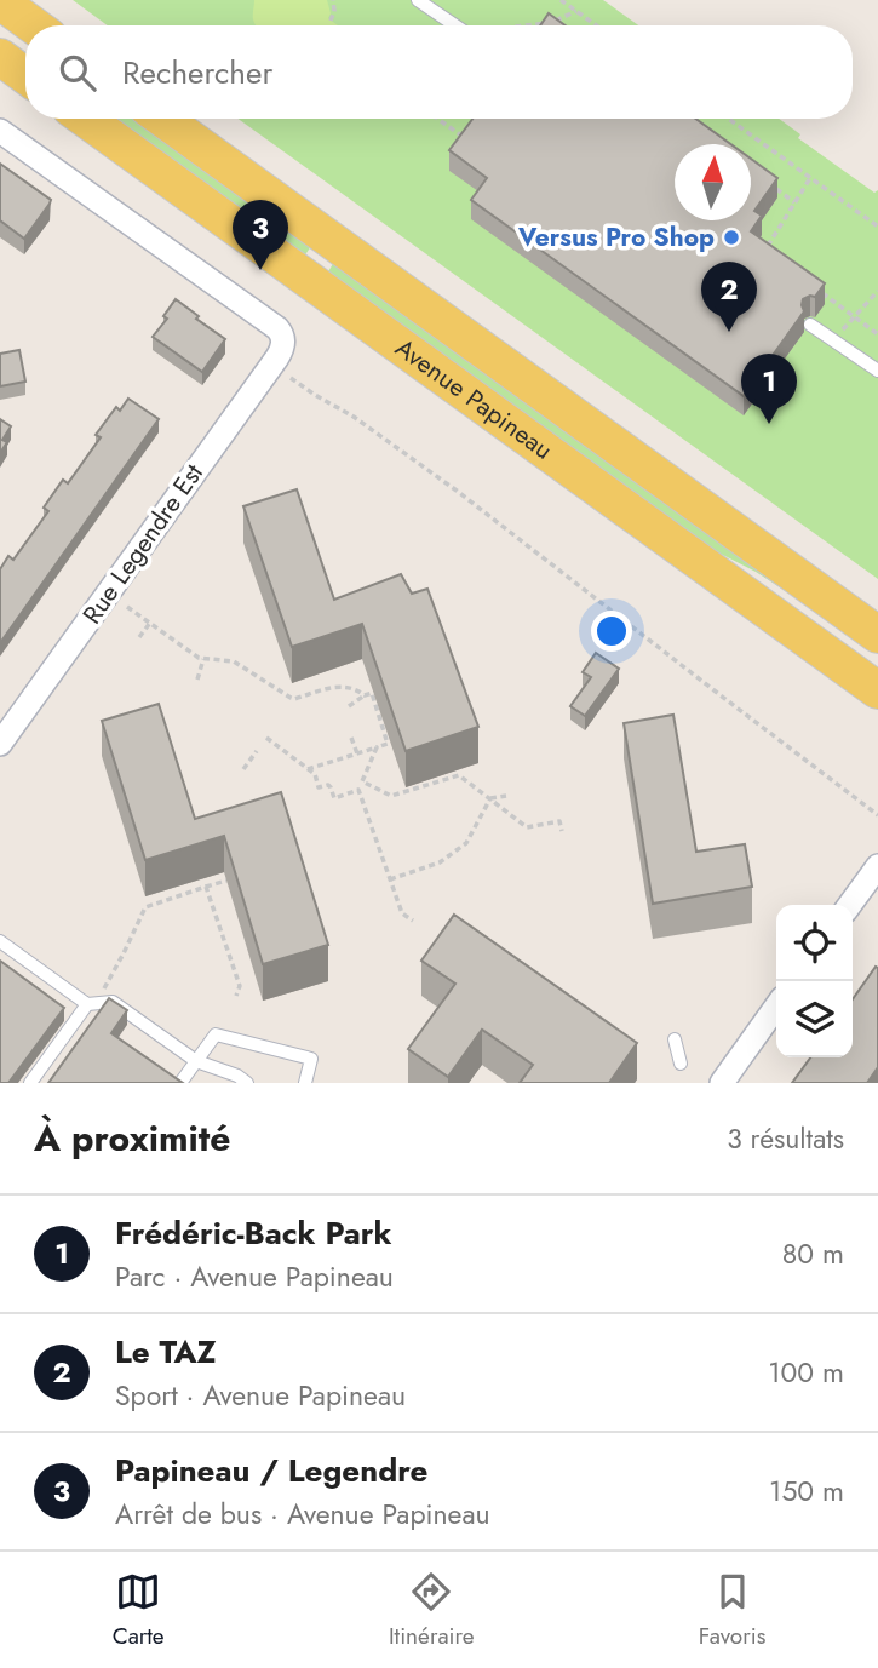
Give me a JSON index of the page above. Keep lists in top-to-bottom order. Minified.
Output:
{"streets":{"main road":["Avenue Papineau"],"street":["Rue Legendre Est"]},"places":["Versus Pro Shop"],"north":"top","page":{"search":"Rechercher","pins":["3","2","1"],"heading":["À proximité","3 résultats"],"list":[{"mark":"1","name":"Frédéric-Back Park","note":"Parc · Avenue Papineau","value":"80 m"},{"mark":"2","name":"Le TAZ","note":"Sport · Avenue Papineau","value":"100 m"},{"mark":"3","name":"Papineau / Legendre","note":"Arrêt de bus · Avenue Papineau","value":"150 m"}],"nav":["Carte","Itinéraire","Favoris"]}}
